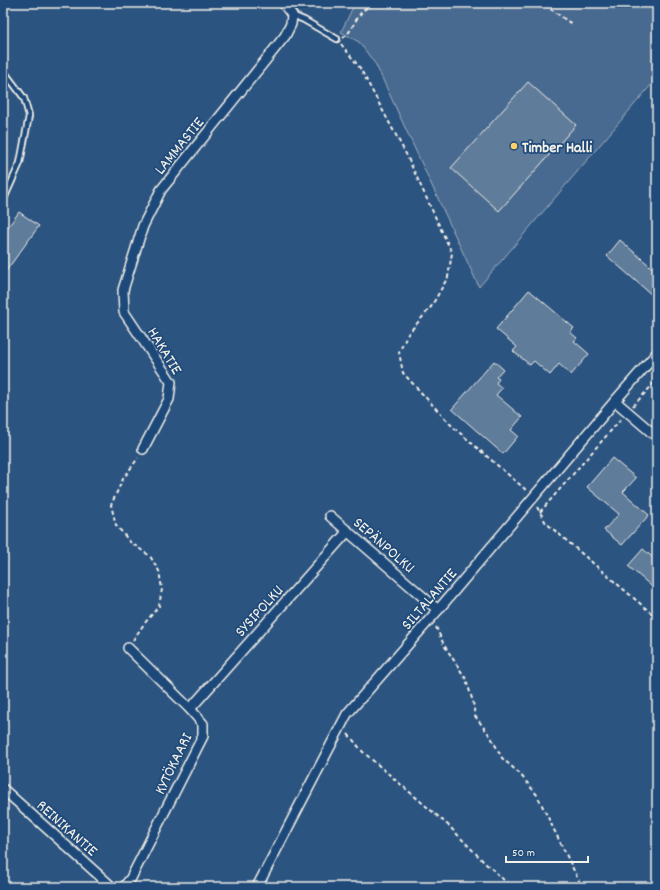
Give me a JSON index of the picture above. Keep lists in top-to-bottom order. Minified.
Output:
{"streets":{"street":["LAMMASTIE","HAKATIE","SEPÄNPOLKU","SILTALANTIE","SYSIPOLKU","KYTÖKAARI","REINIKANTIE"]},"crossings":[["LAMMASTIE","HAKATIE"],["SEPÄNPOLKU","SILTALANTIE"],["SEPÄNPOLKU","SYSIPOLKU"],["SYSIPOLKU","KYTÖKAARI"]],"places":["Timber Halli"],"scale_bar":"50 m"}
